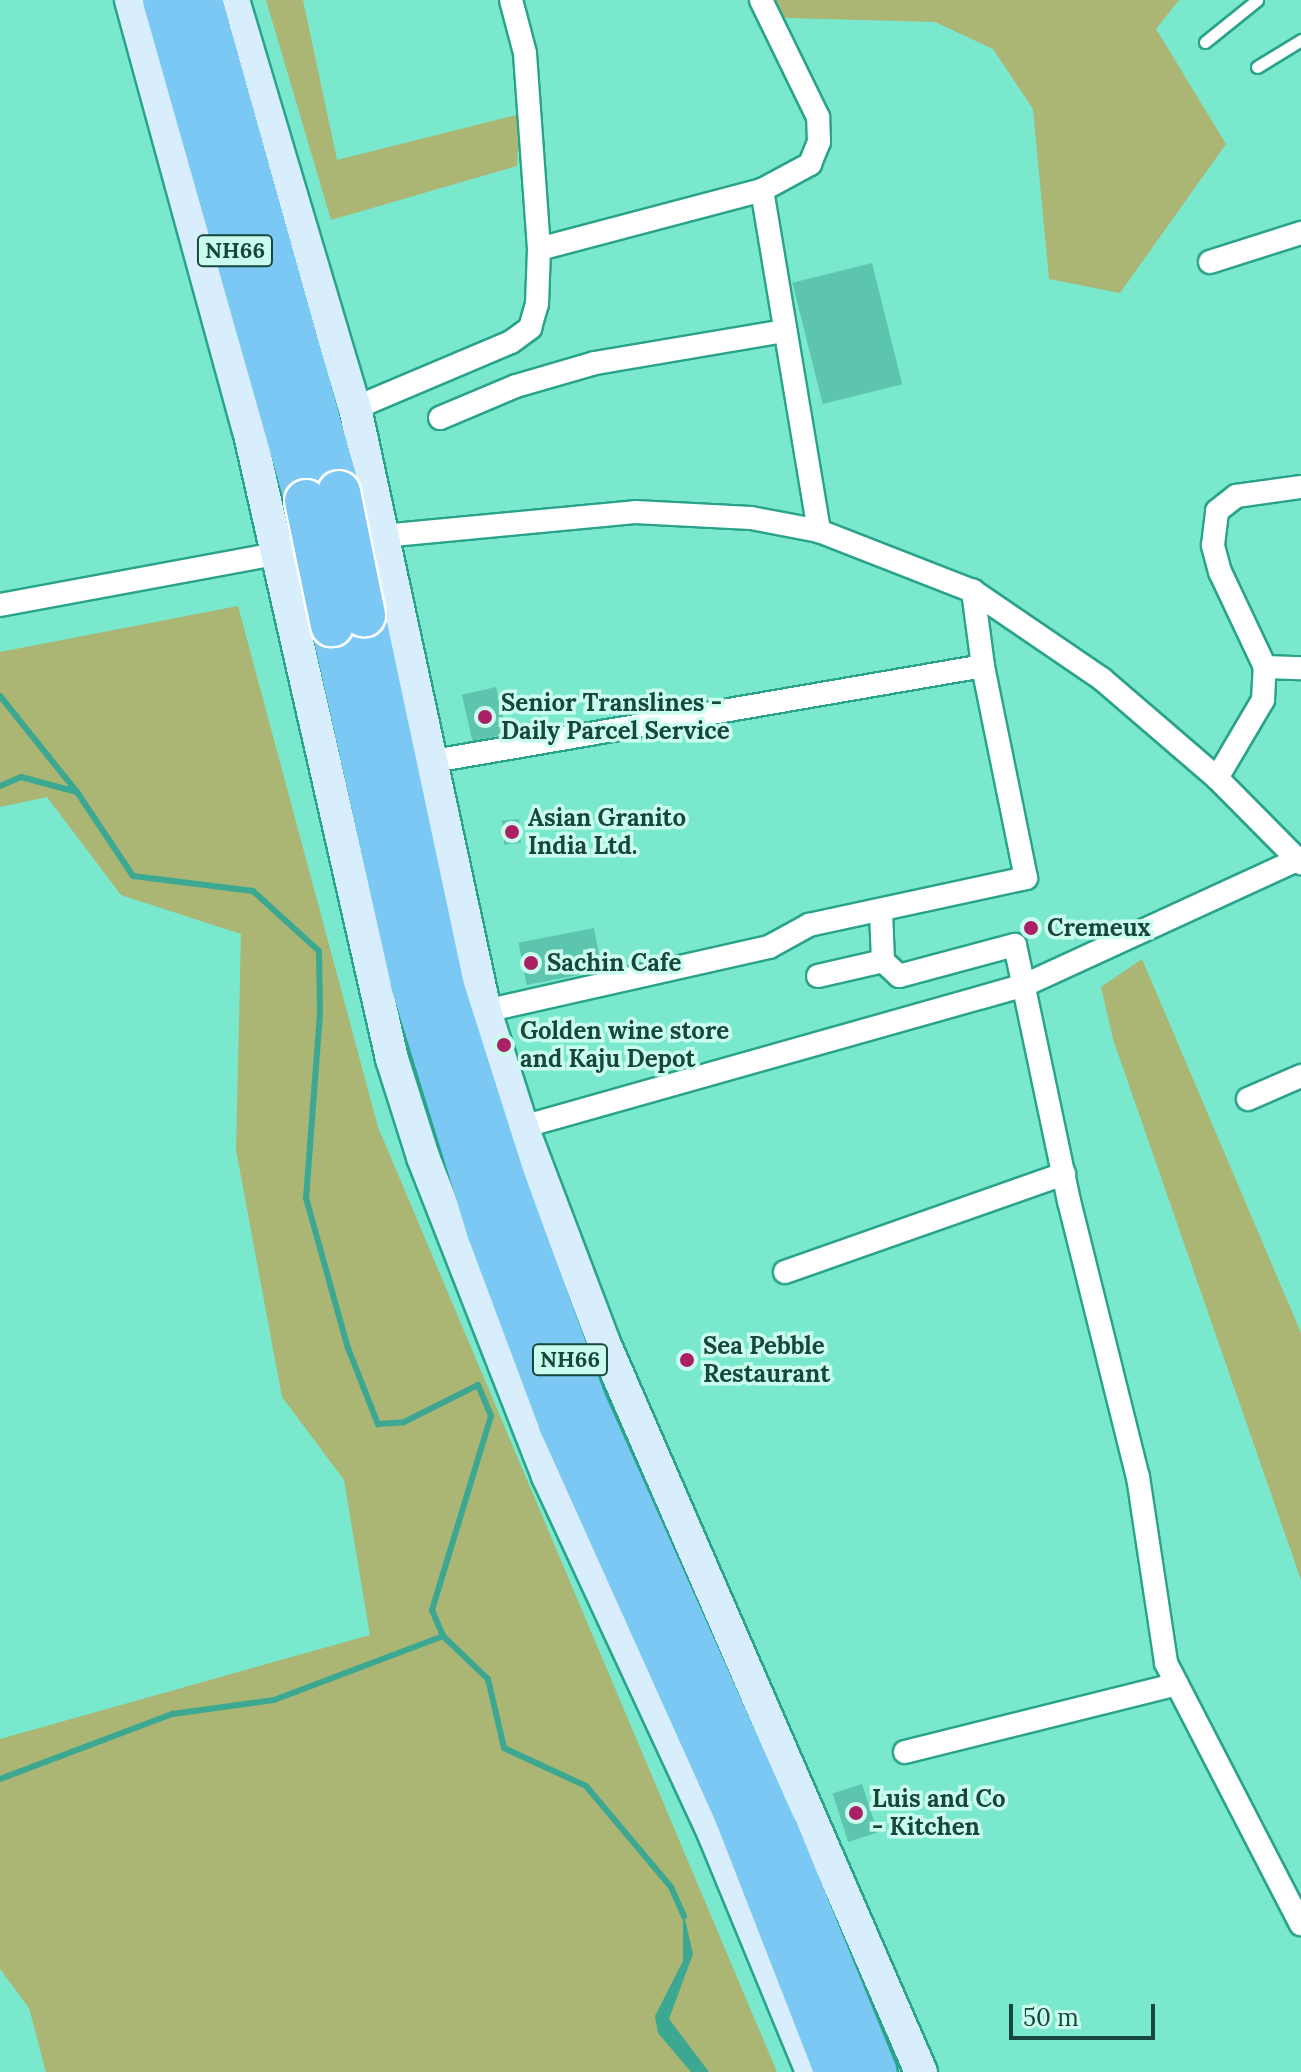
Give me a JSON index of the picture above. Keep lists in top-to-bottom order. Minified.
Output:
{"streets":{"highway":["NH66"]},"places":["Senior Translines - Daily Parcel Service","Asian Granito India Ltd.","Cremeux","Sachin Cafe","Golden wine store and Kaju Depot","Sea Pebble Restaurant","Luis and Co - Kitchen"],"scale_bar":"50 m"}
